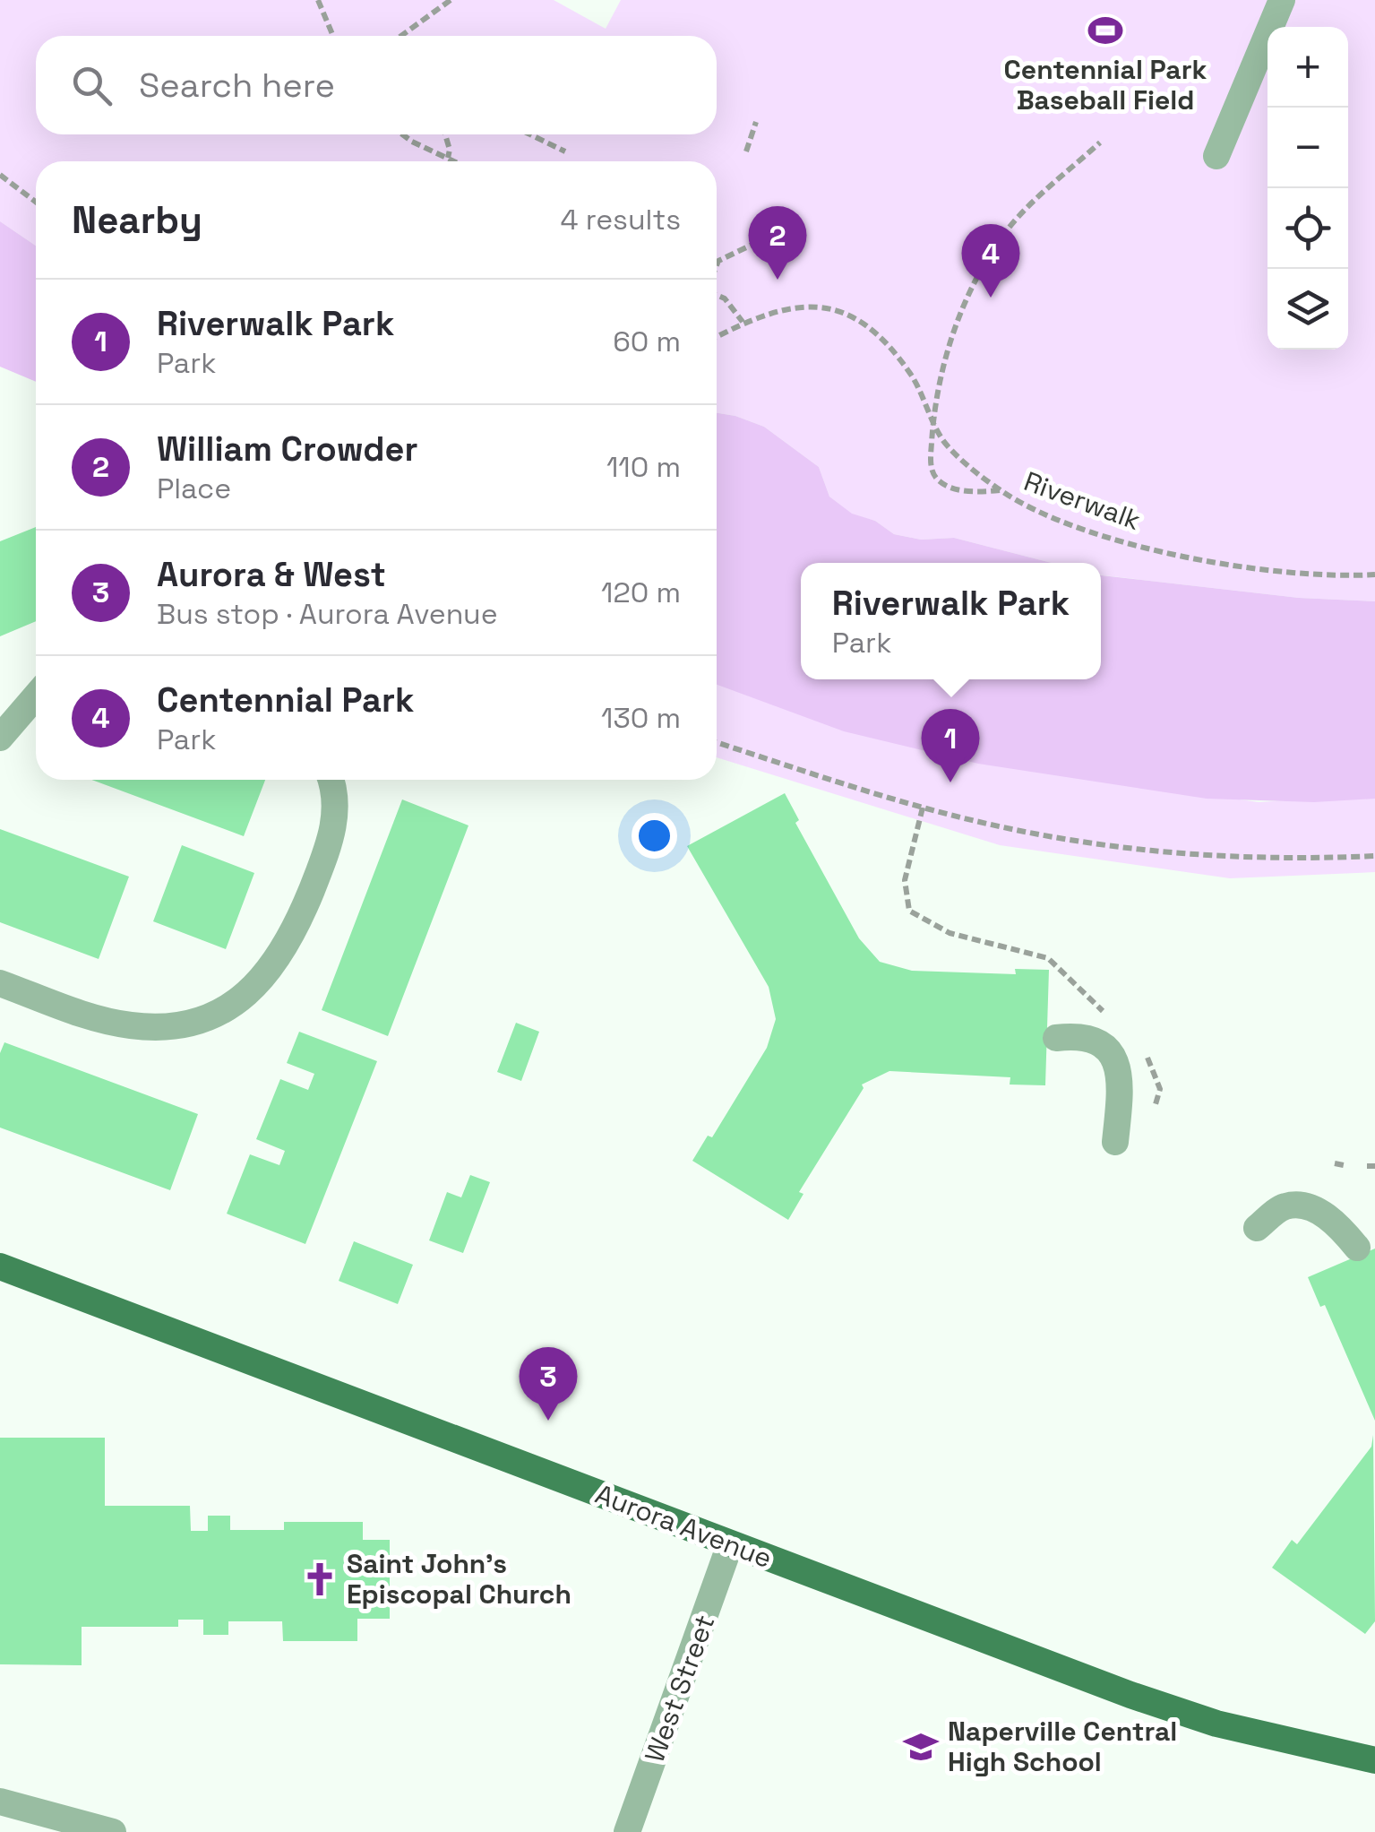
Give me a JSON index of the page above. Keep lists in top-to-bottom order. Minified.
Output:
{"streets":{"main road":["Aurora Avenue"],"street":["West Street"],"path":["Riverwalk"]},"crossings":[["Aurora Avenue","West Street"]],"places":{"sports":["Centennial Park Baseball Field"],"church":["Saint John's Episcopal Church"],"school or university":["Naperville Central High School"]},"page":{"map_buttons":["+","−"],"search":"Search here","heading":["Nearby","4 results"],"pins":["2","4","1","3"],"list":[{"mark":"1","name":"Riverwalk Park","note":"Park","value":"60 m"},{"mark":"2","name":"William Crowder","note":"Place","value":"110 m"},{"mark":"3","name":"Aurora & West","note":"Bus stop · Aurora Avenue","value":"120 m"},{"mark":"4","name":"Centennial Park","note":"Park","value":"130 m"}],"popup":["Riverwalk Park","Park"]}}
